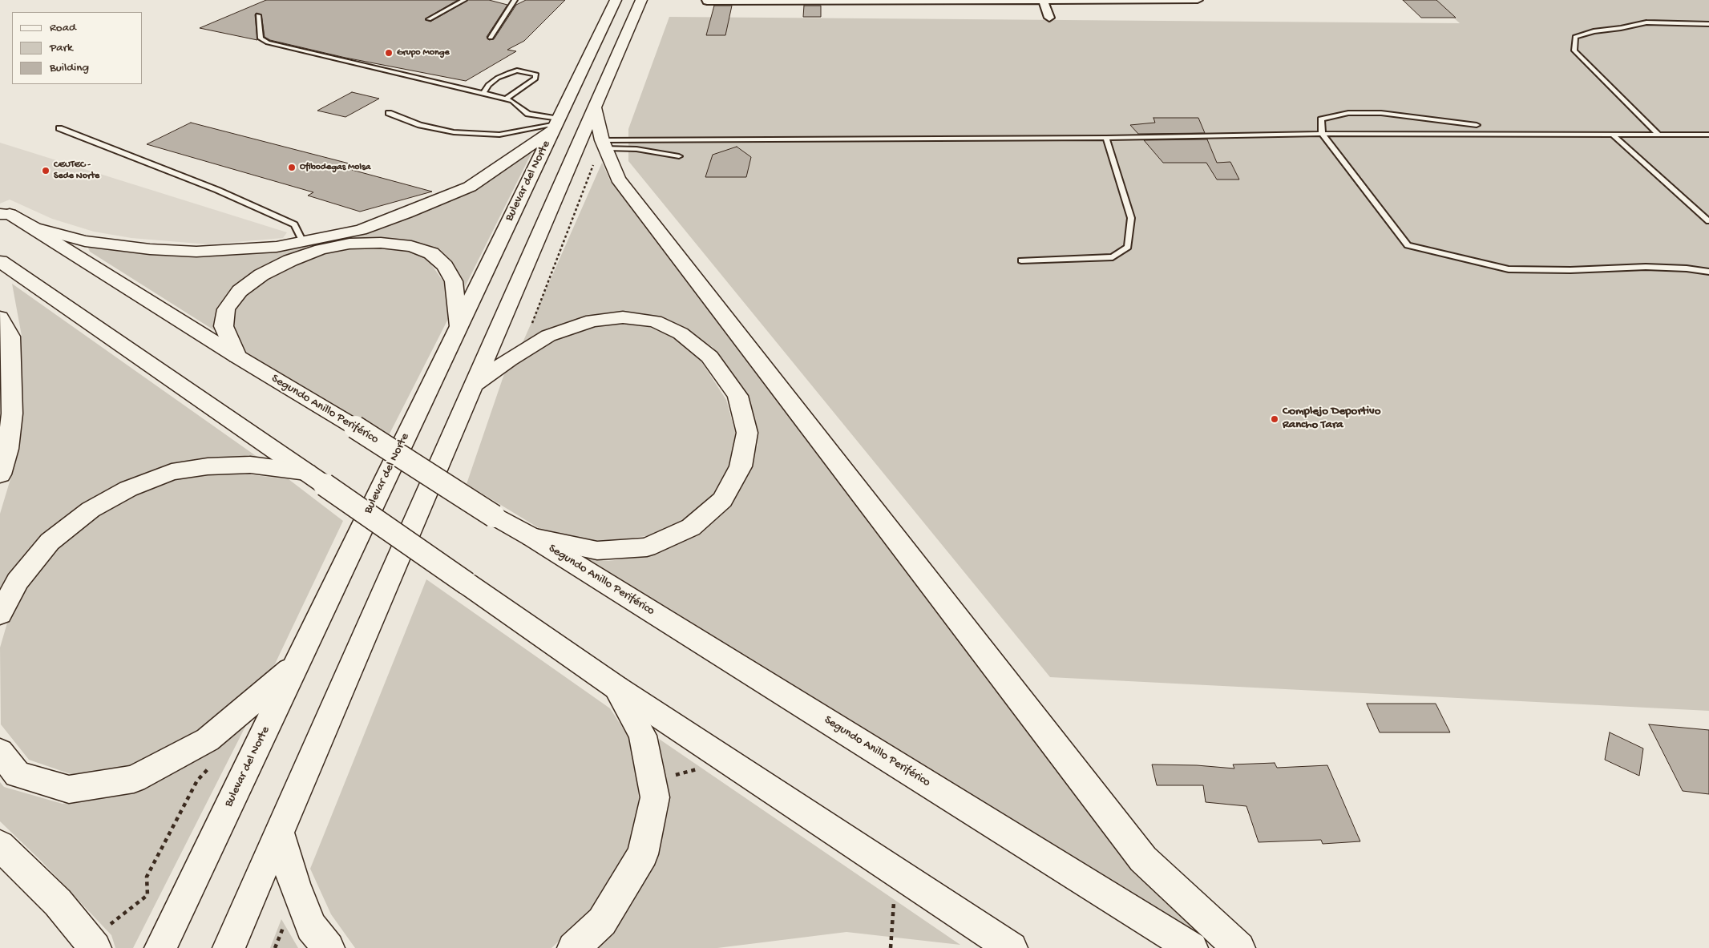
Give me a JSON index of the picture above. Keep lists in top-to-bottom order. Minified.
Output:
{"streets":{"main road":["Bulevar del Norte","Segundo Anillo Periférico"]},"places":["Grupo Monge","Ofibodegas Molsa","CEUTEC - Sede Norte","Complejo Deportivo Rancho Tara"],"legend":["Road","Park","Building"]}
